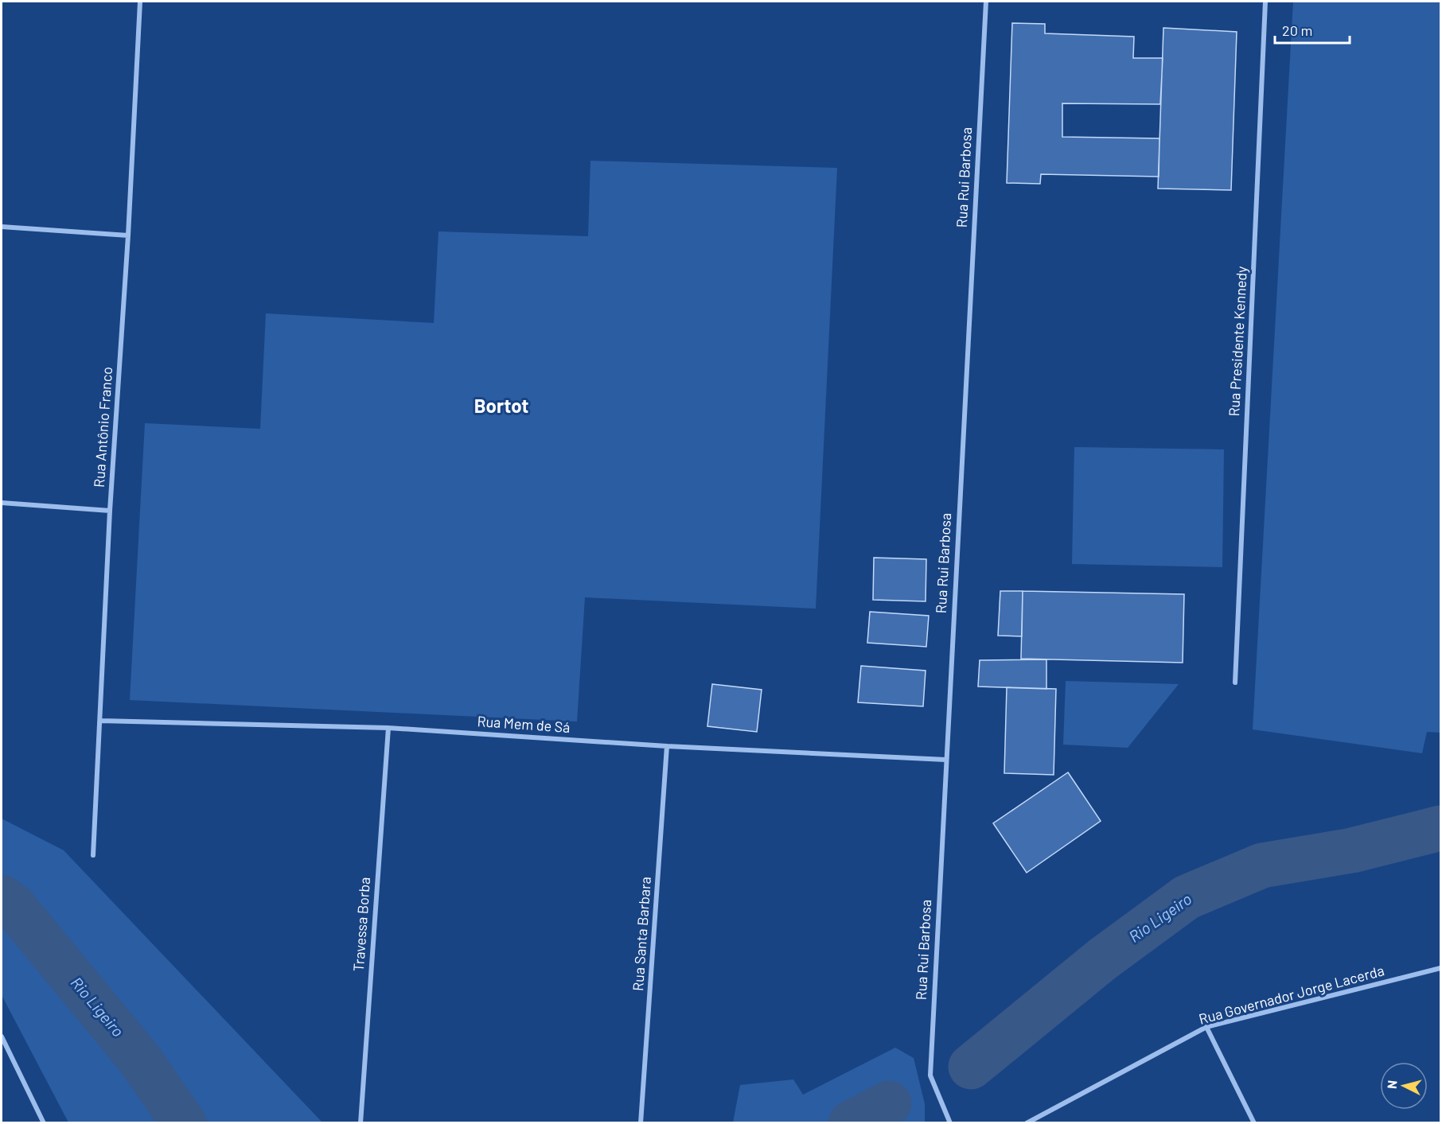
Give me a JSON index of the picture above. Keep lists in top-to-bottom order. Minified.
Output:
{"streets":{"street":["Rua Rui Barbosa","Rua Presidente Kennedy","Rua Antônio Franco","Rua Mem de Sá","Travessa Borba","Rua Santa Barbara","Rua Governador Jorge Lacerda"]},"crossings":[["Rua Rui Barbosa","Rua Mem de Sá"],["Rua Antônio Franco","Rua Mem de Sá"],["Rua Mem de Sá","Travessa Borba"],["Rua Mem de Sá","Rua Santa Barbara"]],"districts":["Bortot"],"water":["Rio Ligeiro"],"scale_bar":"20 m","north":"left"}
